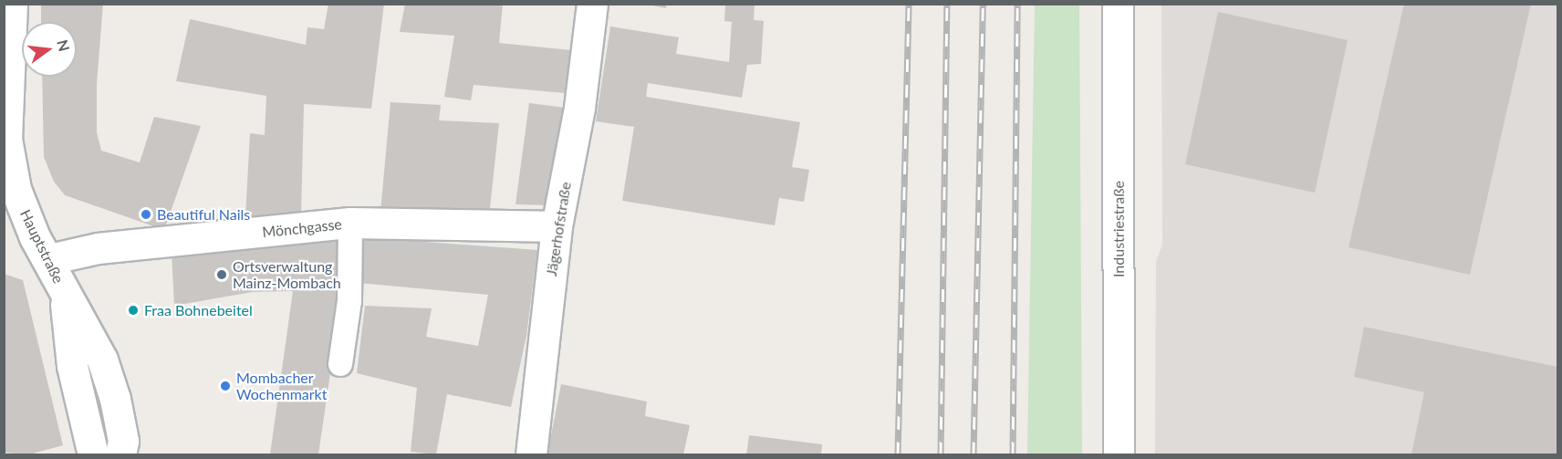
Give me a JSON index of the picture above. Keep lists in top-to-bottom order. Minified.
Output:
{"streets":{"street":["Mönchgasse","Jägerhofstraße","Industriestraße","Hauptstraße"]},"crossings":[["Mönchgasse","Jägerhofstraße"],["Mönchgasse","Hauptstraße"]],"places":["Beautiful Nails","Ortsverwaltung Mainz-Mombach","Fraa Bohnebeitel","Mombacher Wochenmarkt"],"north":"right"}
